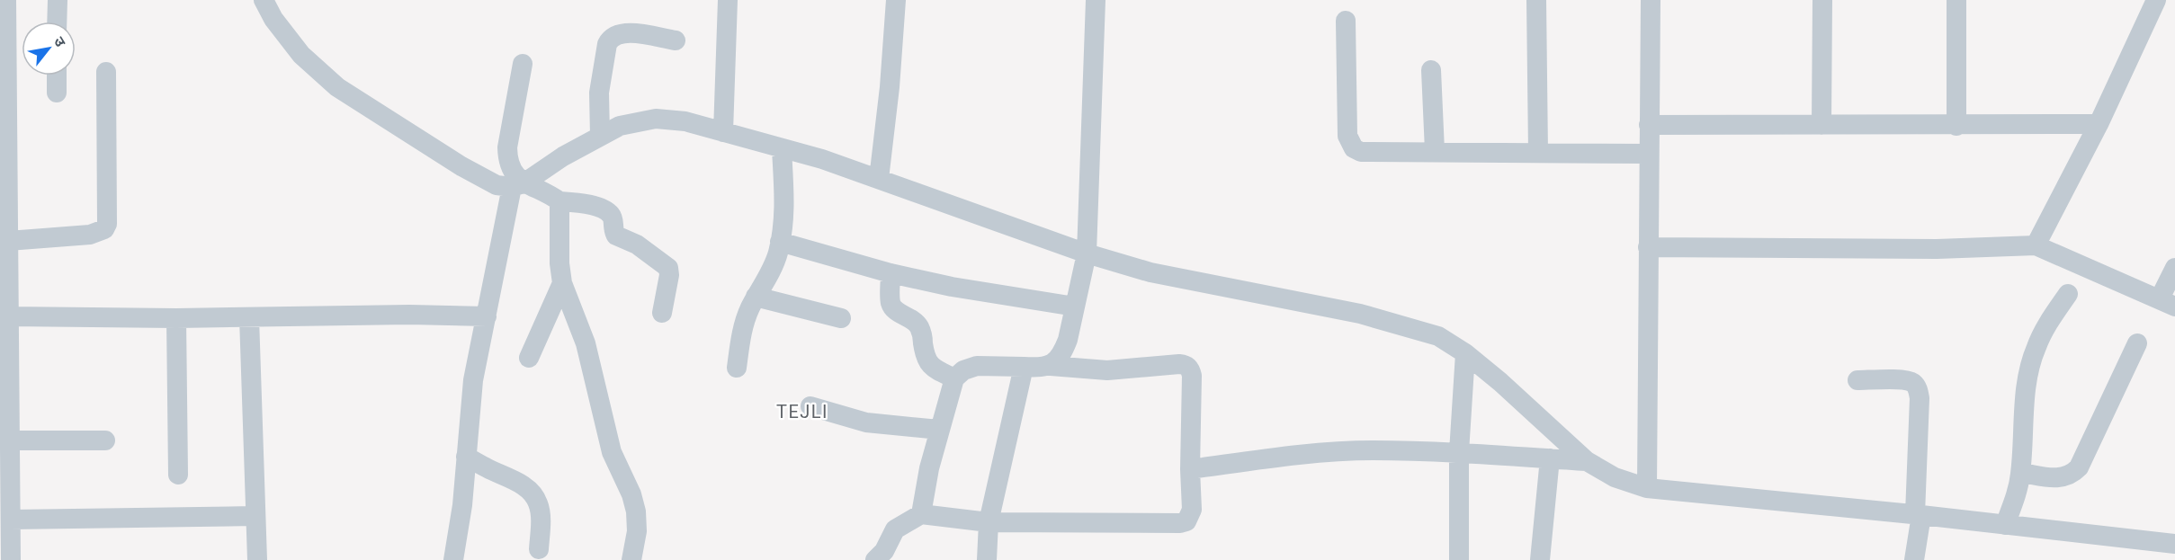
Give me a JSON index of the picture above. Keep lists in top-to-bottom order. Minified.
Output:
{"districts":["TEJLI"],"north":"top right"}
